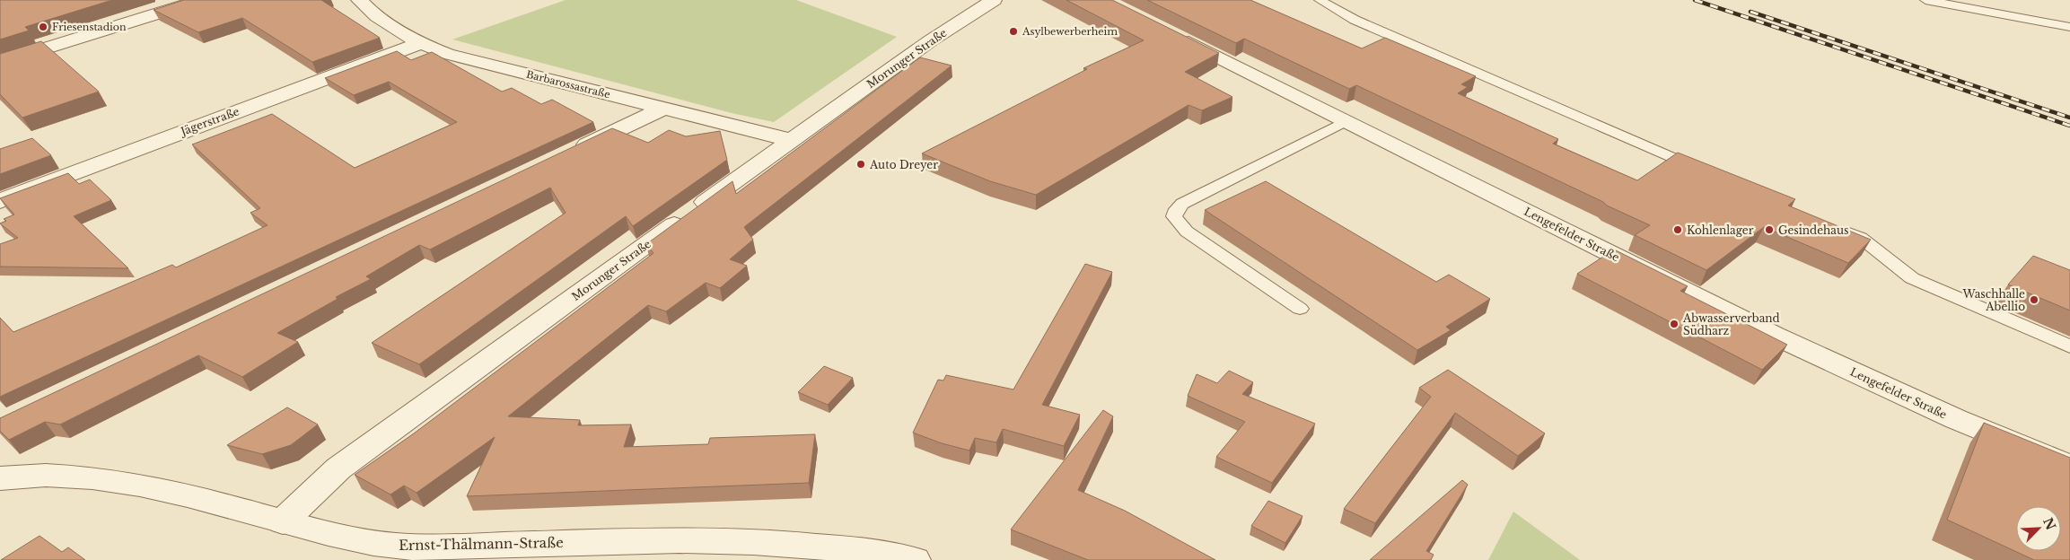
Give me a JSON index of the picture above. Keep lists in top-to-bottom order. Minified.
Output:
{"streets":{"street":["Morunger Straße","Barbarossastraße","Jägerstraße","Lengefelder Straße","Ernst-Thälmann-Straße"]},"crossings":[["Morunger Straße","Barbarossastraße"],["Morunger Straße","Ernst-Thälmann-Straße"],["Barbarossastraße","Jägerstraße"]],"places":["Friesenstadion","Asylbewerberheim","Auto Dreyer","Kohlenlager","Gesindehaus","Waschhalle Abellio","Abwasserverband Südharz"],"north":"top right"}
